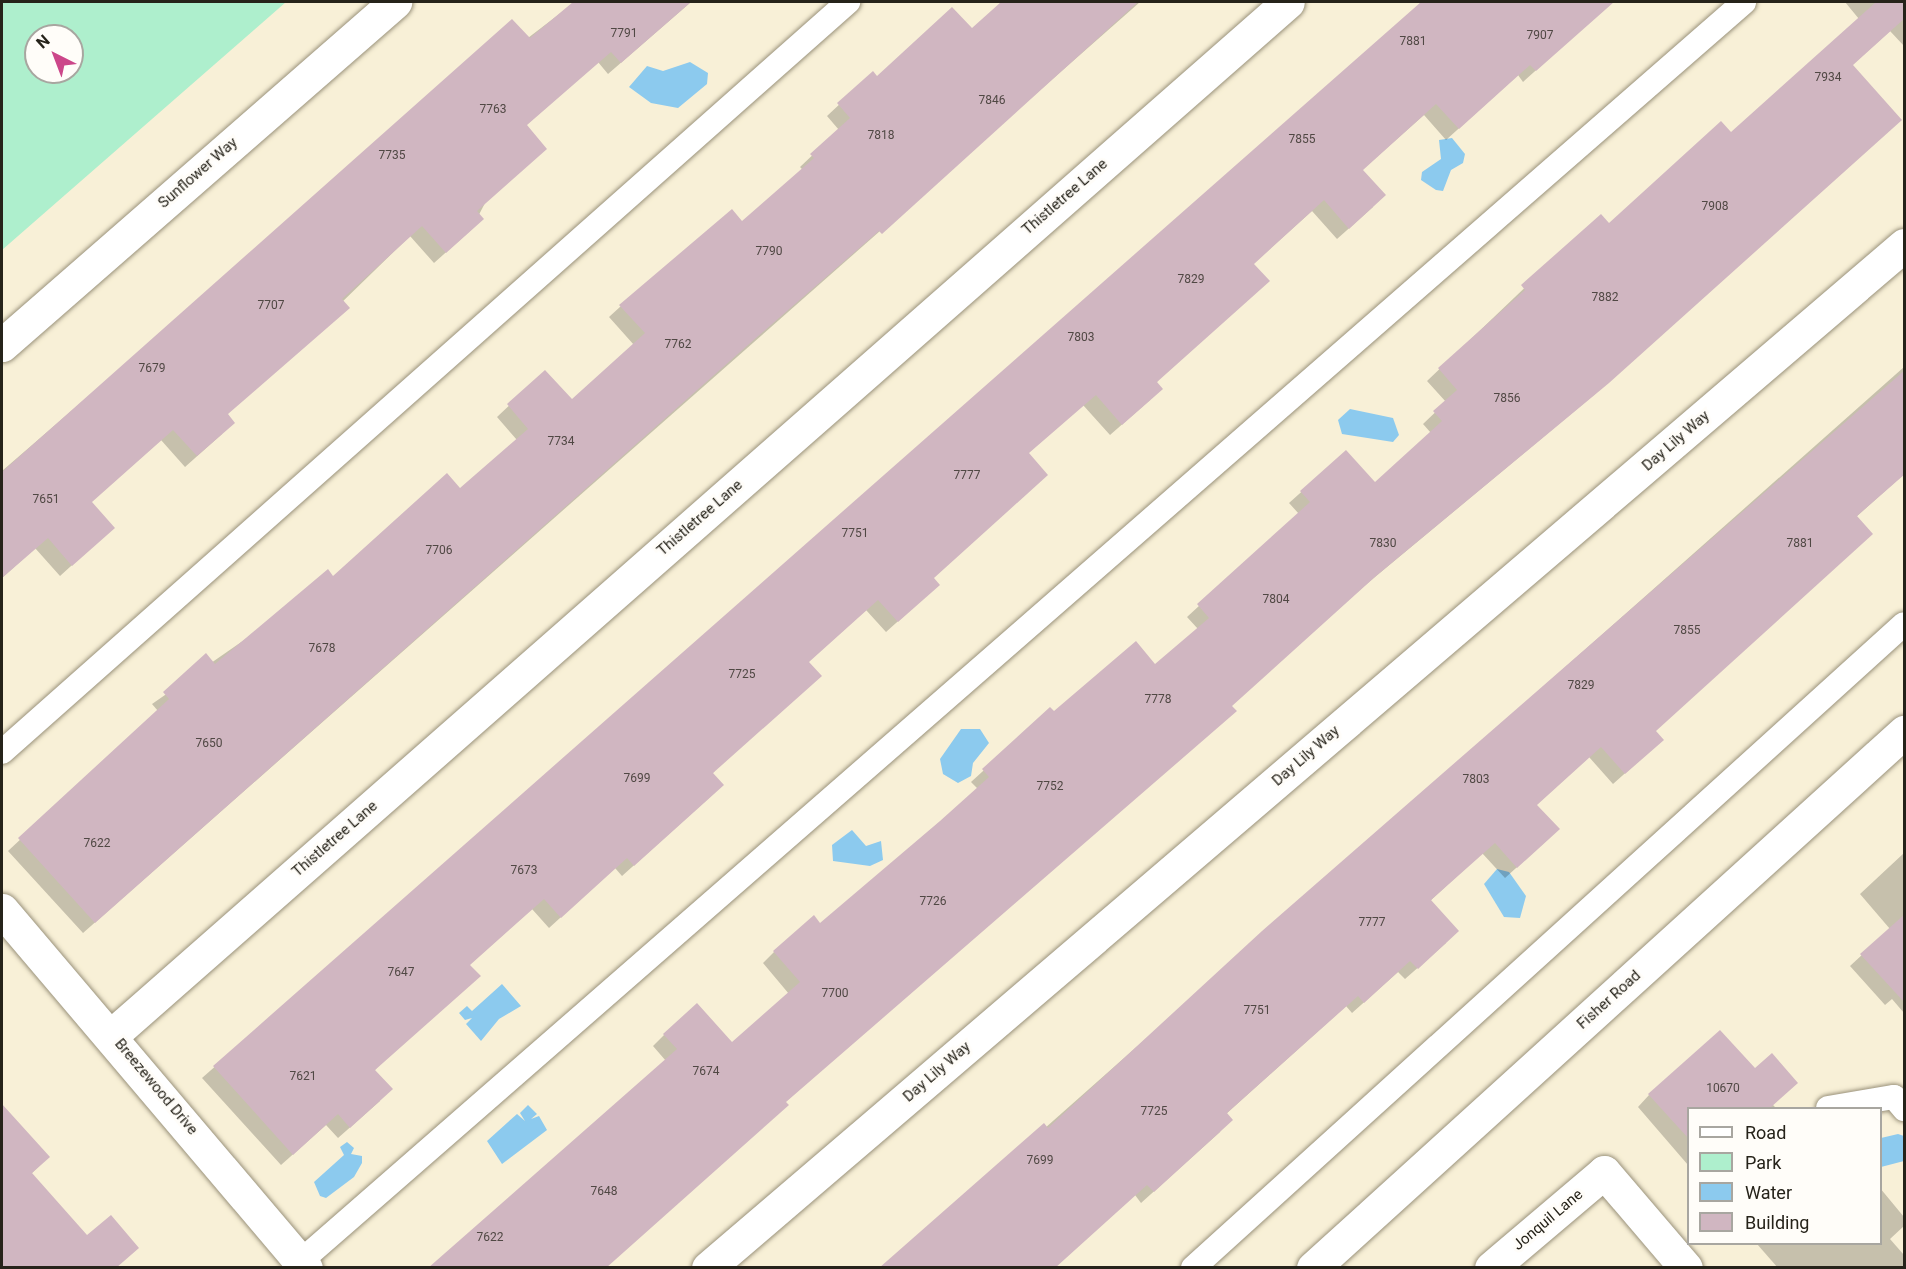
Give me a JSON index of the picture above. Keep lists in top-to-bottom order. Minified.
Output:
{"streets":{"street":["Sunflower Way","Thistletree Lane","Day Lily Way","Fisher Road","Breezewood Drive","Jonquil Lane"]},"crossings":[["Thistletree Lane","Breezewood Drive"]],"house_numbers":["7791","7907","7881","7934","7846","7763","7818","7855","7735","7908","7790","7829","7882","7707","7803","7762","7679","7856","7734","7777","7651","7751","7830","7881","7706","7804","7855","7678","7725","7829","7778","7650","7699","7803","7752","7622","7673","7726","7777","7647","7700","7751","7674","7621","10670","7725","7699","7648","7622"],"legend":["Road","Park","Water","Building"],"north":"top left"}
